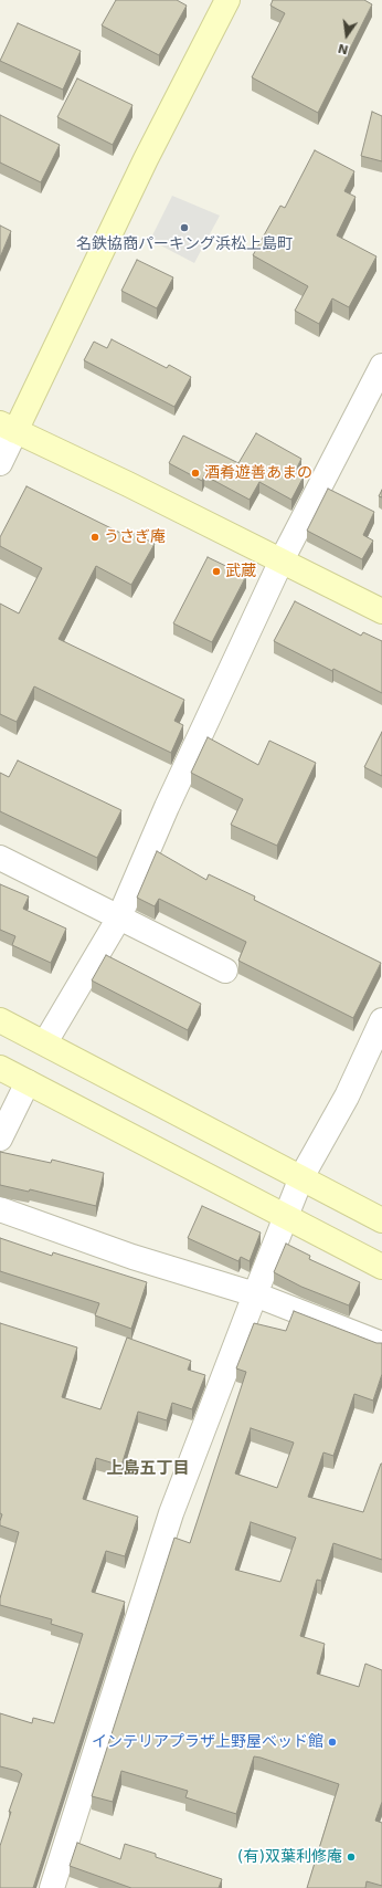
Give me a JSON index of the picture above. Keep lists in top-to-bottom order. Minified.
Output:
{"districts":["上島五丁目"],"places":["名鉄協商パーキング浜松上島町","酒肴遊善あまの","うさぎ庵","武蔵","インテリアプラザ上野屋ベッド館","(有)双葉利修庵"],"north":"bottom"}
